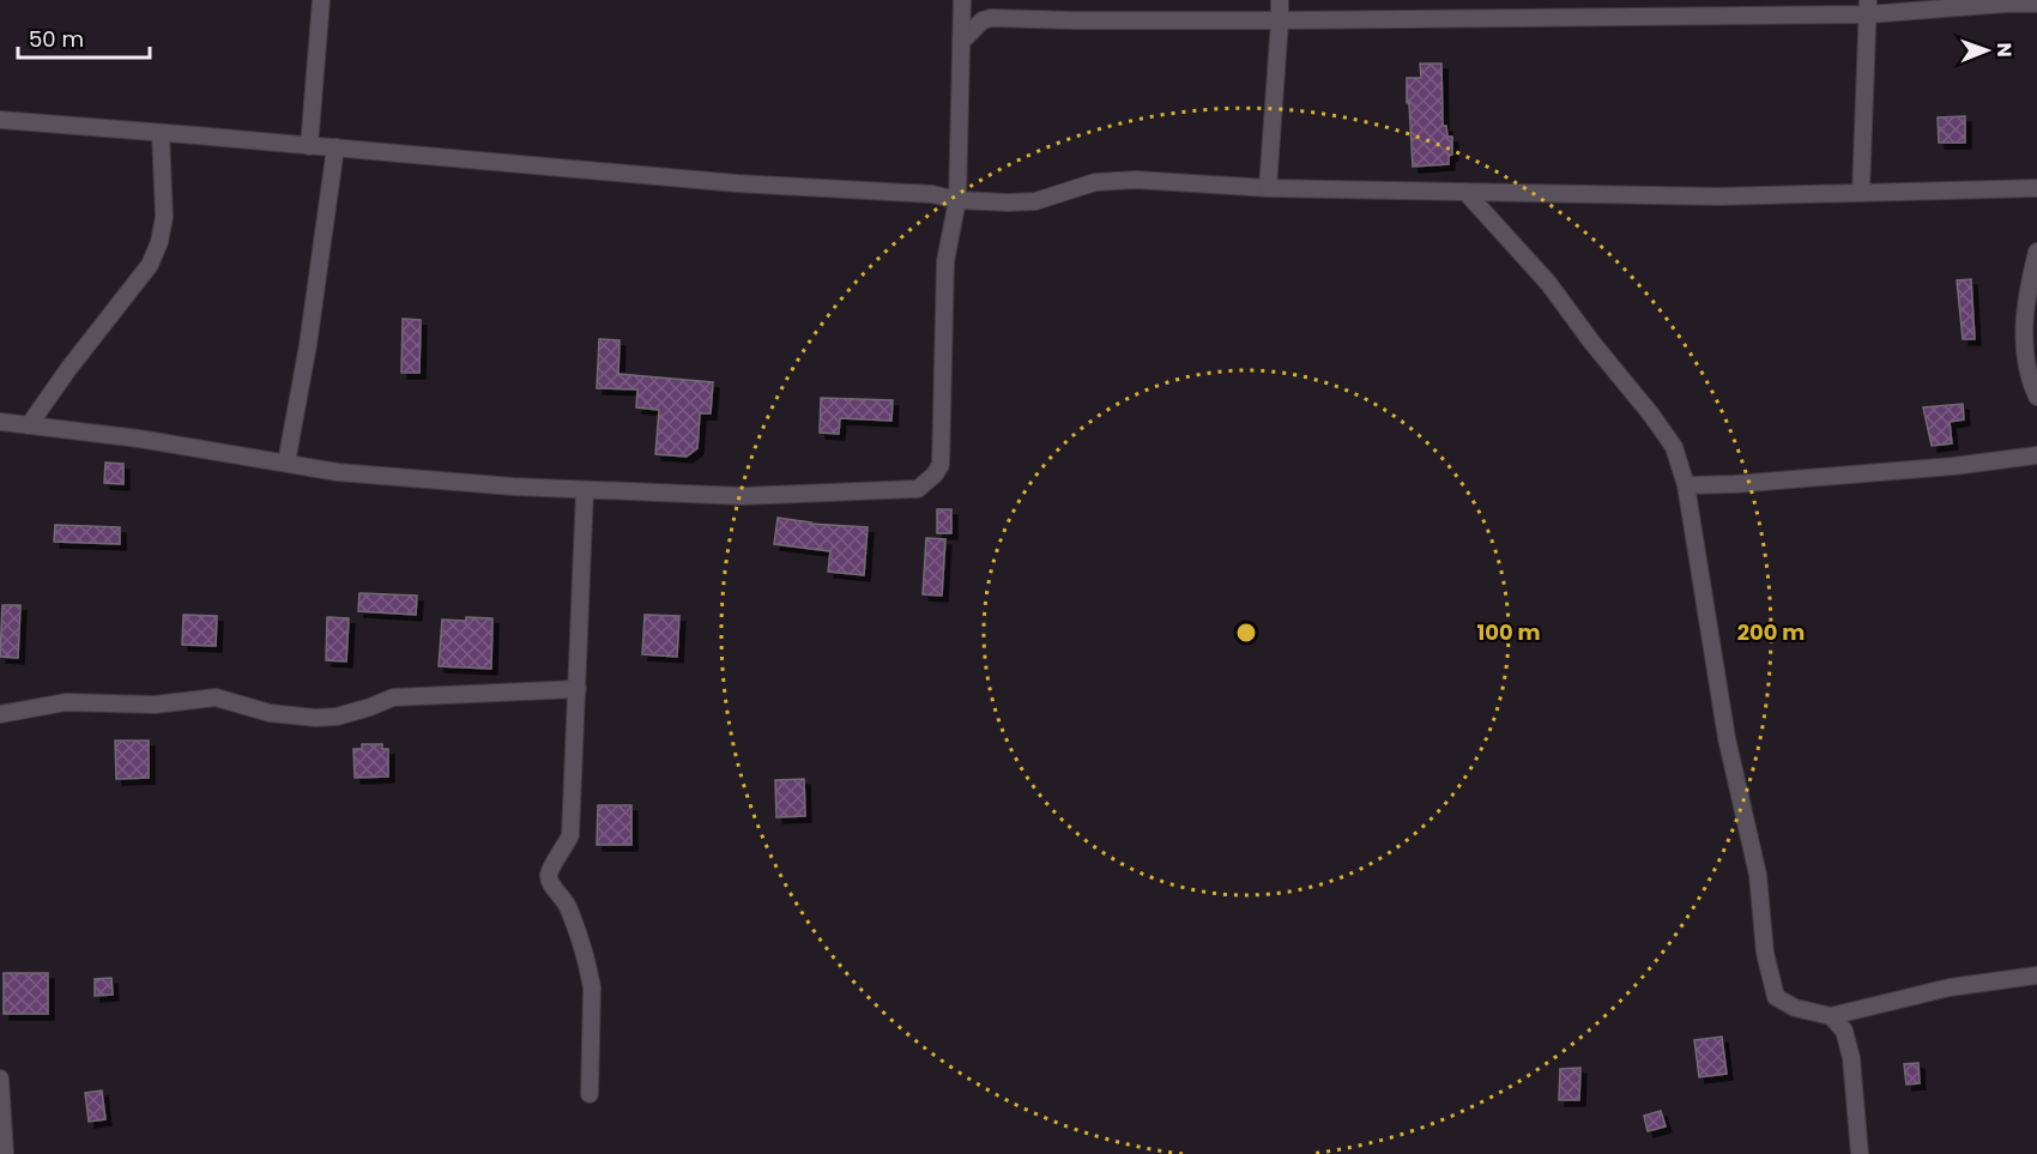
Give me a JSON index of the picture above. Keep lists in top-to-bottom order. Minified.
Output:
{"scale_bar":"50 m","north":"right","rings":["100 m","200 m"]}
